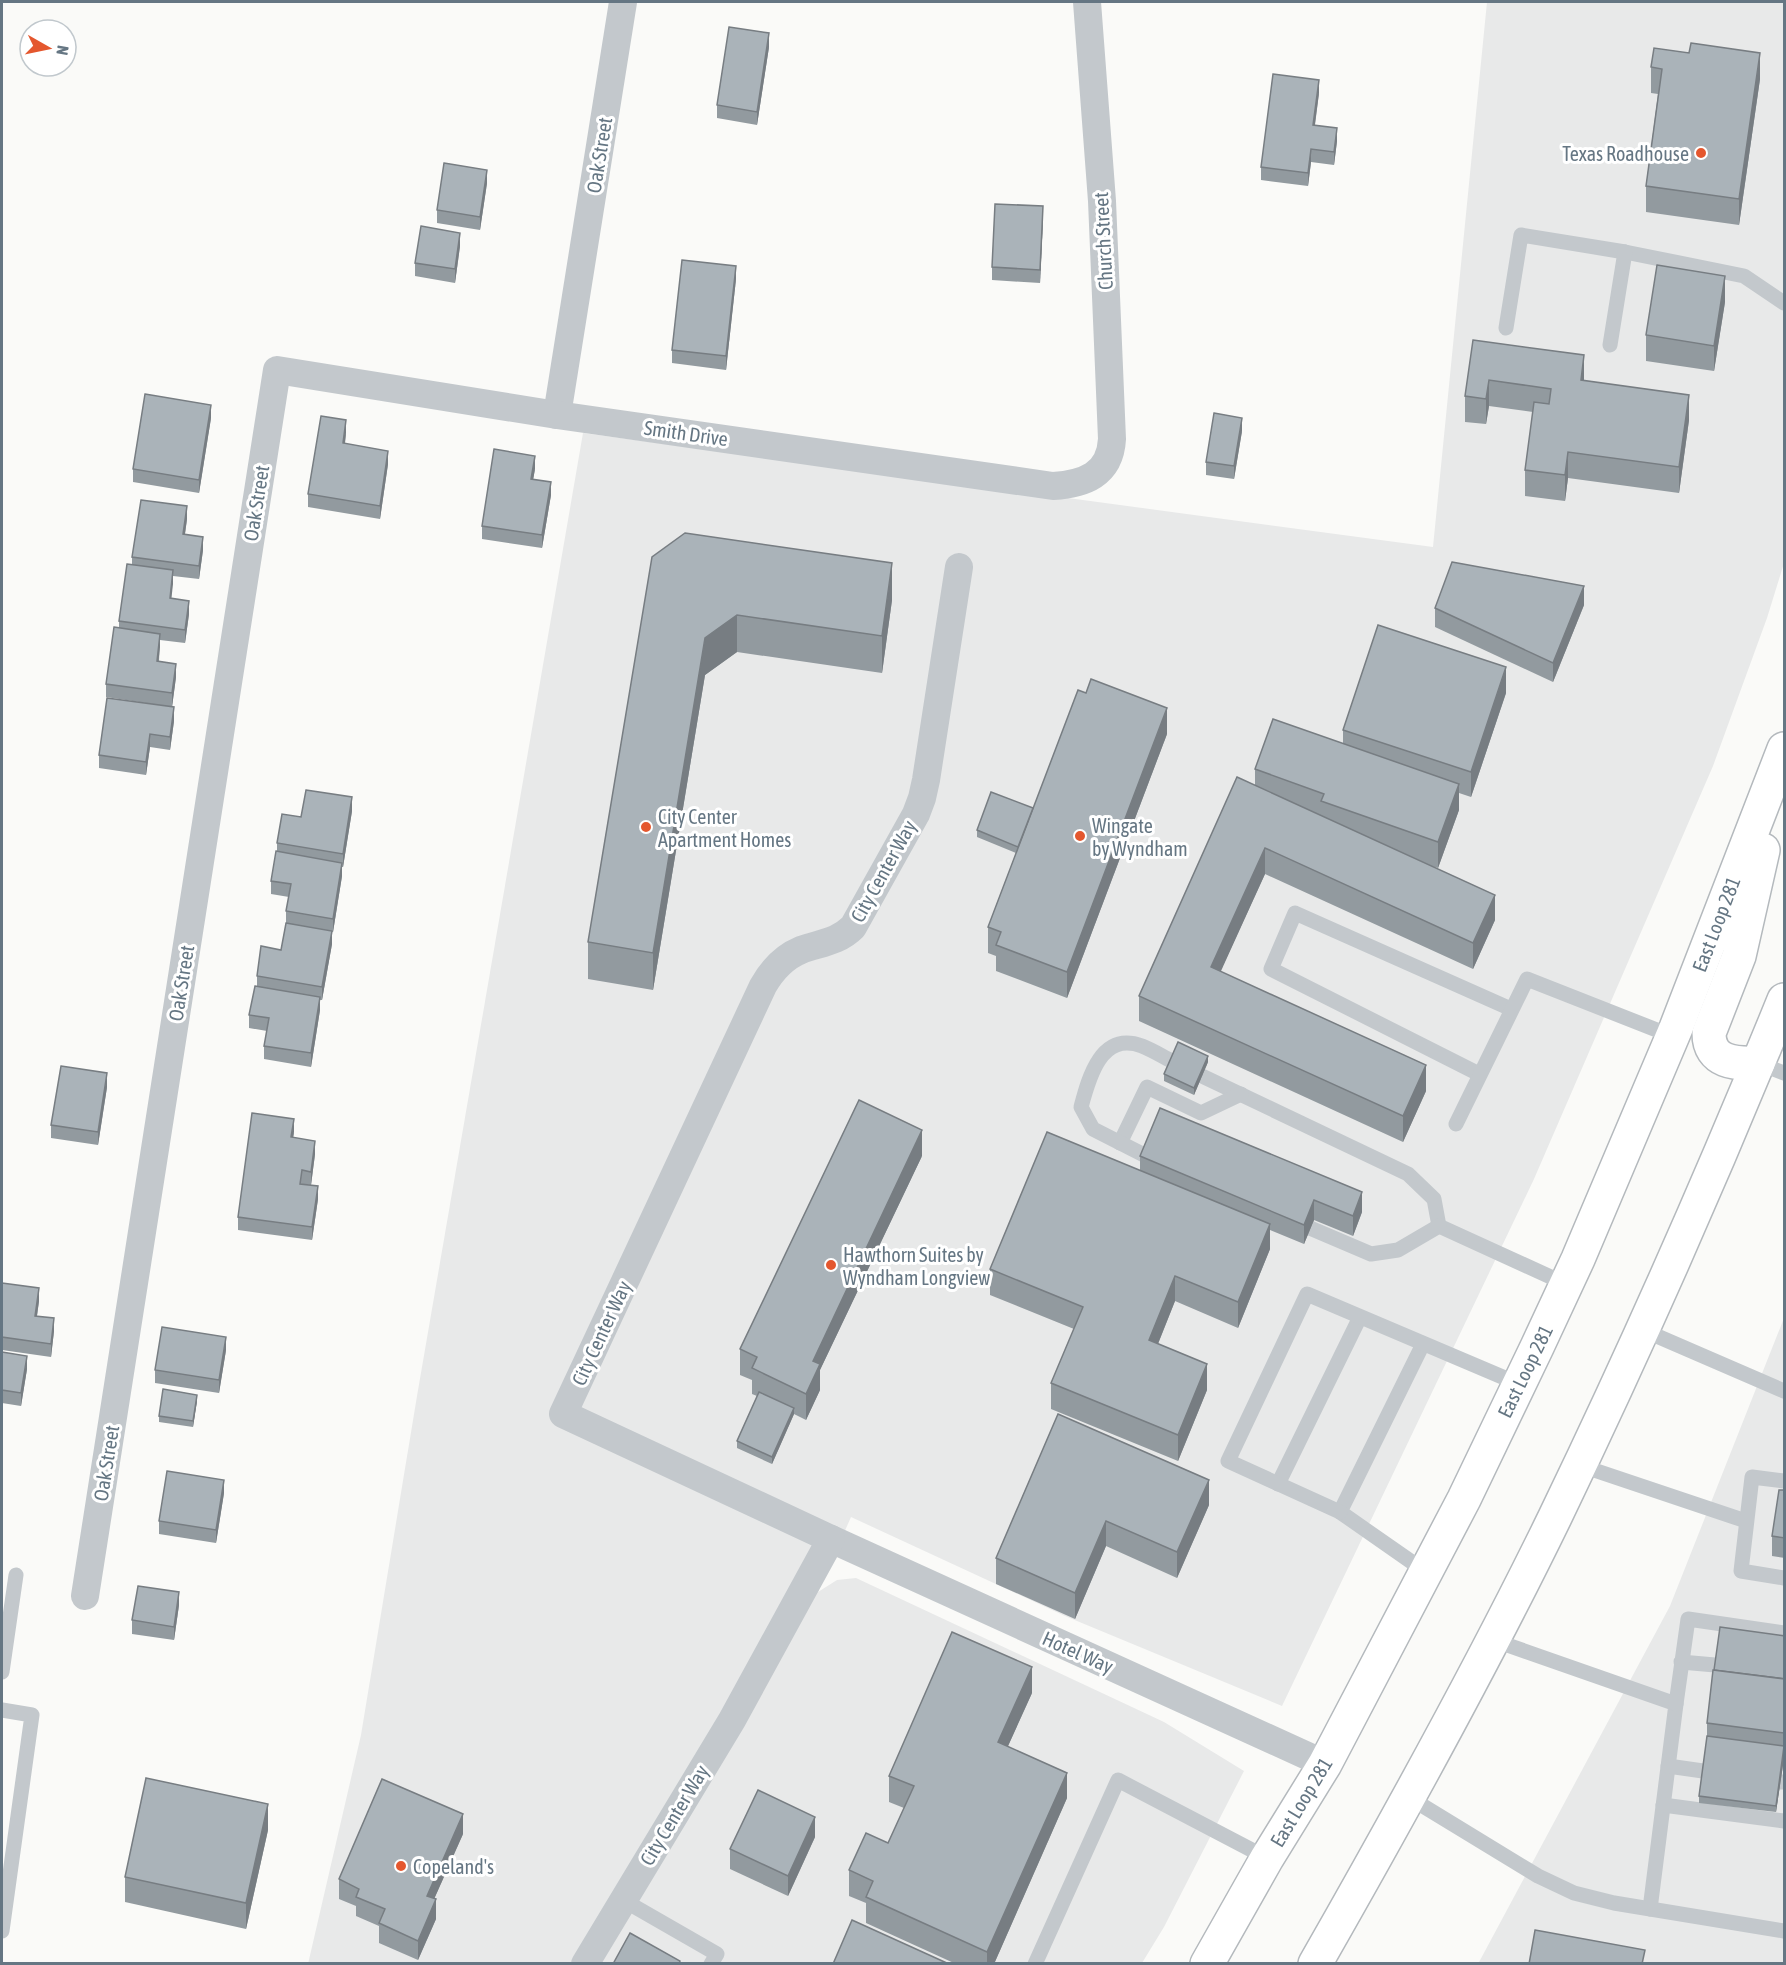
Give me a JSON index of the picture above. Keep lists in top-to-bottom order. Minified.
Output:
{"streets":{"highway":["East Loop 281"],"street":["Oak Street","Church Street","Smith Drive","City Center Way","Hotel Way"]},"crossings":[["Oak Street","Smith Drive"],["Church Street","Smith Drive"],["City Center Way","Hotel Way"],["East Loop 281","Hotel Way"]],"places":["Texas Roadhouse","City Center Apartment Homes","Wingate by Wyndham","Hawthorn Suites by Wyndham Longview","Copeland's"],"north":"right"}
